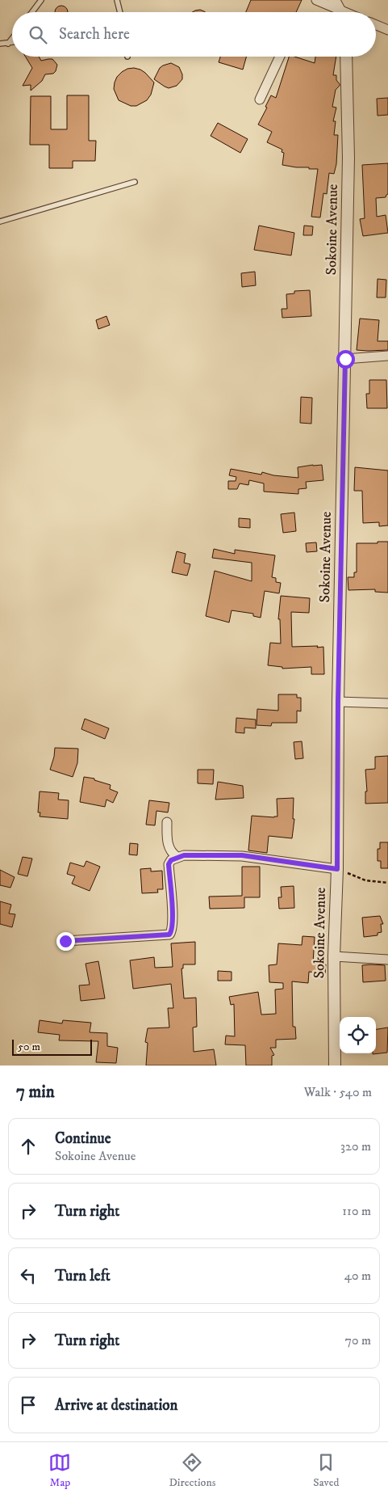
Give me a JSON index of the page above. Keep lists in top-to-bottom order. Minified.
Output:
{"streets":{"street":["Sokoine Avenue"]},"scale_bar":"50 m","page":{"search":"Search here","scale":"50 m","heading":["7 min","Walk · 540 m"],"list":[["Continue","Sokoine Avenue","320 m"],["Turn right","110 m"],["Turn left","40 m"],["Turn right","70 m"],"Arrive at destination"],"nav":["Map","Directions","Saved"]}}
